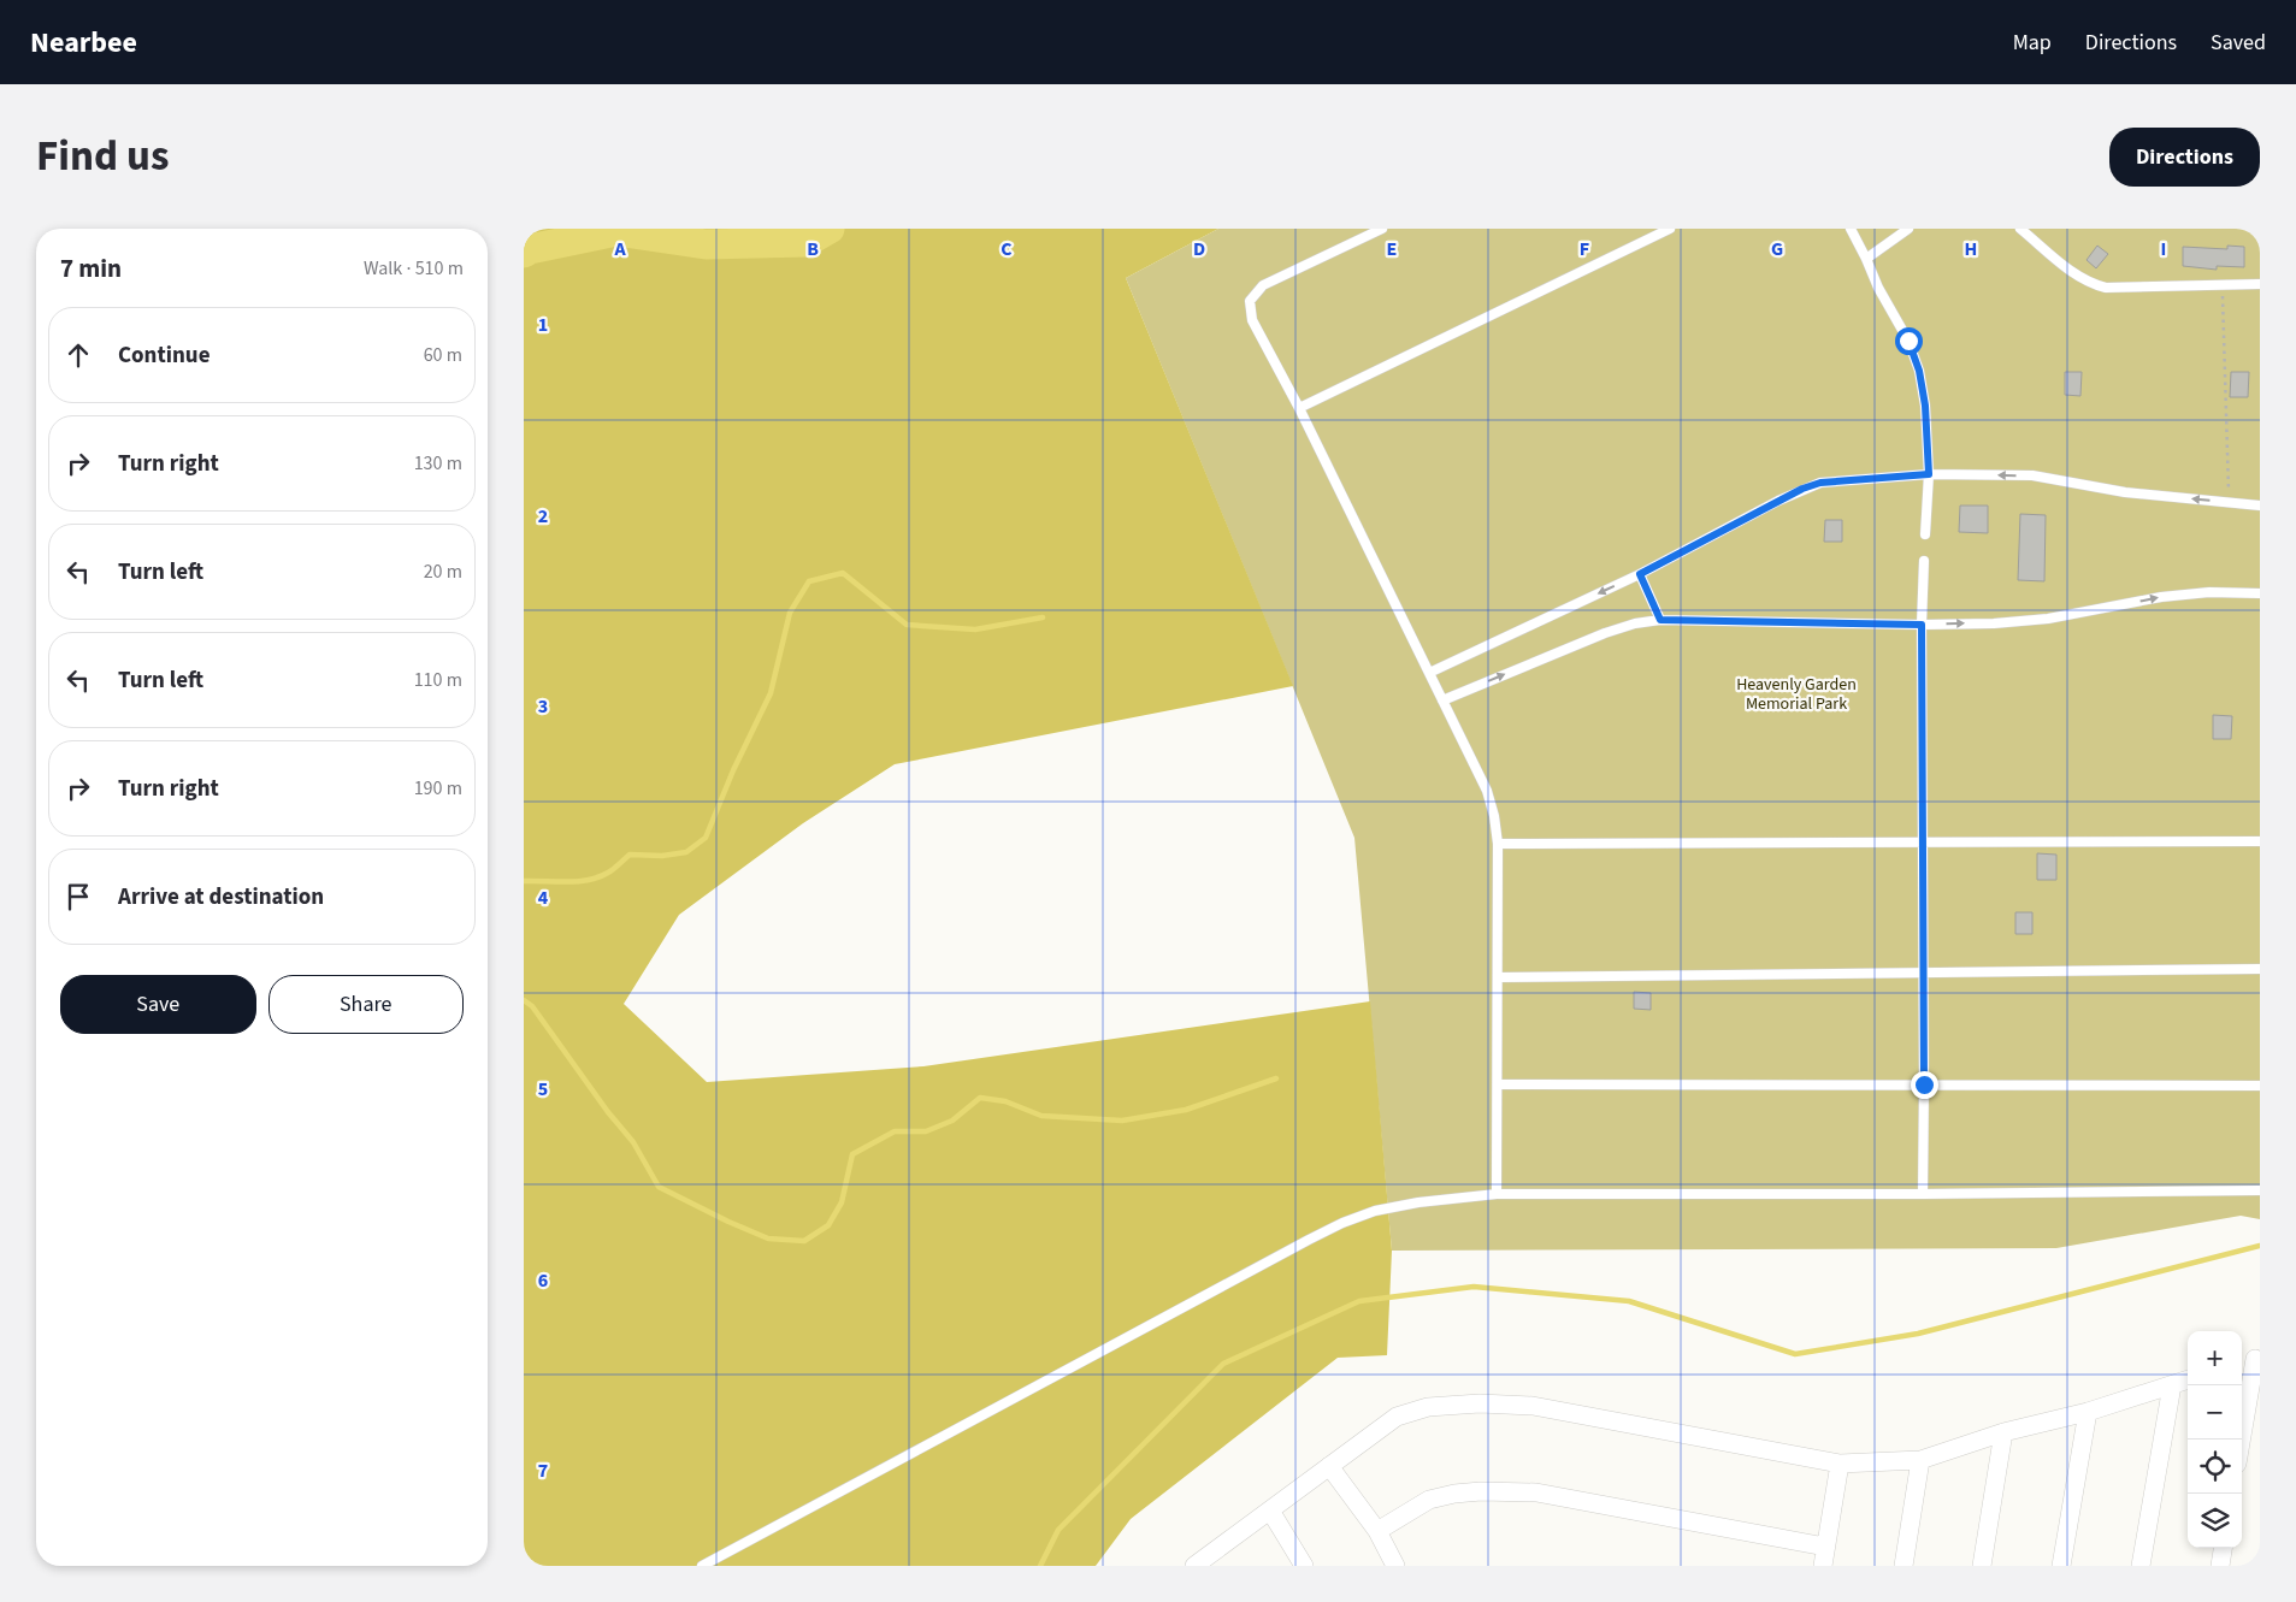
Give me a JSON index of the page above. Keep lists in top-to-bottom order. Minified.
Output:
{"parks":["Heavenly Garden Memorial Park"],"page":{"header":"Nearbee","nav":["Map","Directions","Saved"],"title":"Find us","buttons":["Directions",["Save","Share"]],"heading":["7 min","Walk · 510 m"],"list":[["Continue","60 m"],["Turn right","130 m"],["Turn left","20 m"],["Turn left","110 m"],["Turn right","190 m"],"Arrive at destination"],"map_buttons":["+","−"]},"grid":{"columns":["A","B","C","D","E","F","G","H","I"],"rows":["1","2","3","4","5","6","7"]}}
